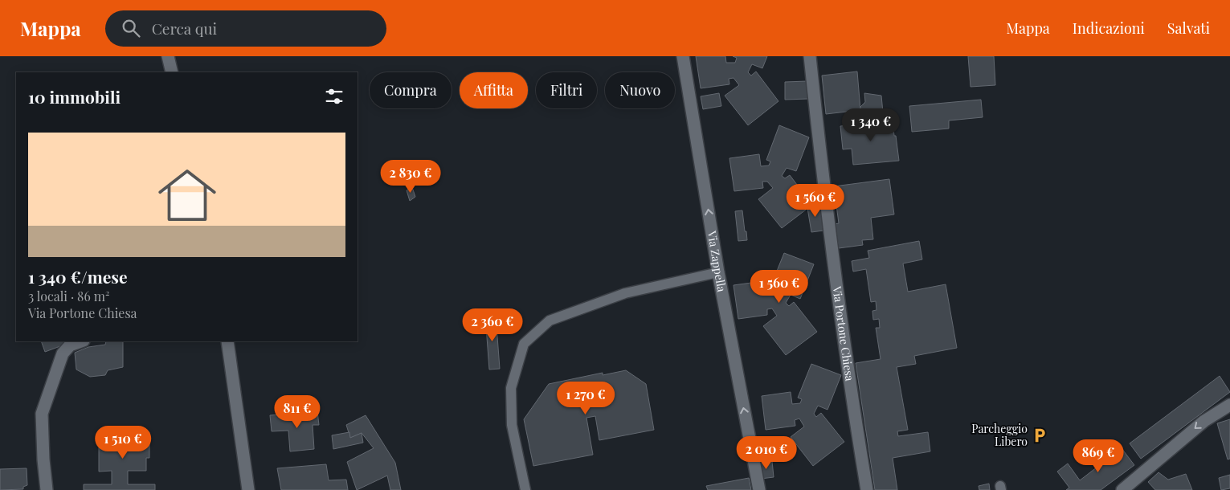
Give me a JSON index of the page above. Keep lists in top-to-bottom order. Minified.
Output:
{"streets":{"street":["Via Zappella","Via Portone Chiesa"]},"one_way":["Via Zappella"],"places":{"parking":["Parcheggio Libero"]},"page":{"header":"Mappa","search":"Cerca qui","nav":["Mappa","Indicazioni","Salvati"],"chip":["Compra","Affitta","Filtri","Nuovo"],"heading":"10 immobili","price":["1 340 €","2 830 €","1 560 €","1 560 €","2 360 €","1 270 €","811 €","1 510 €","2 010 €","869 €"],"list":[{"name":"1 340 €/mese","note":"3 locali · 86 m² · Via Portone Chiesa"}]}}
